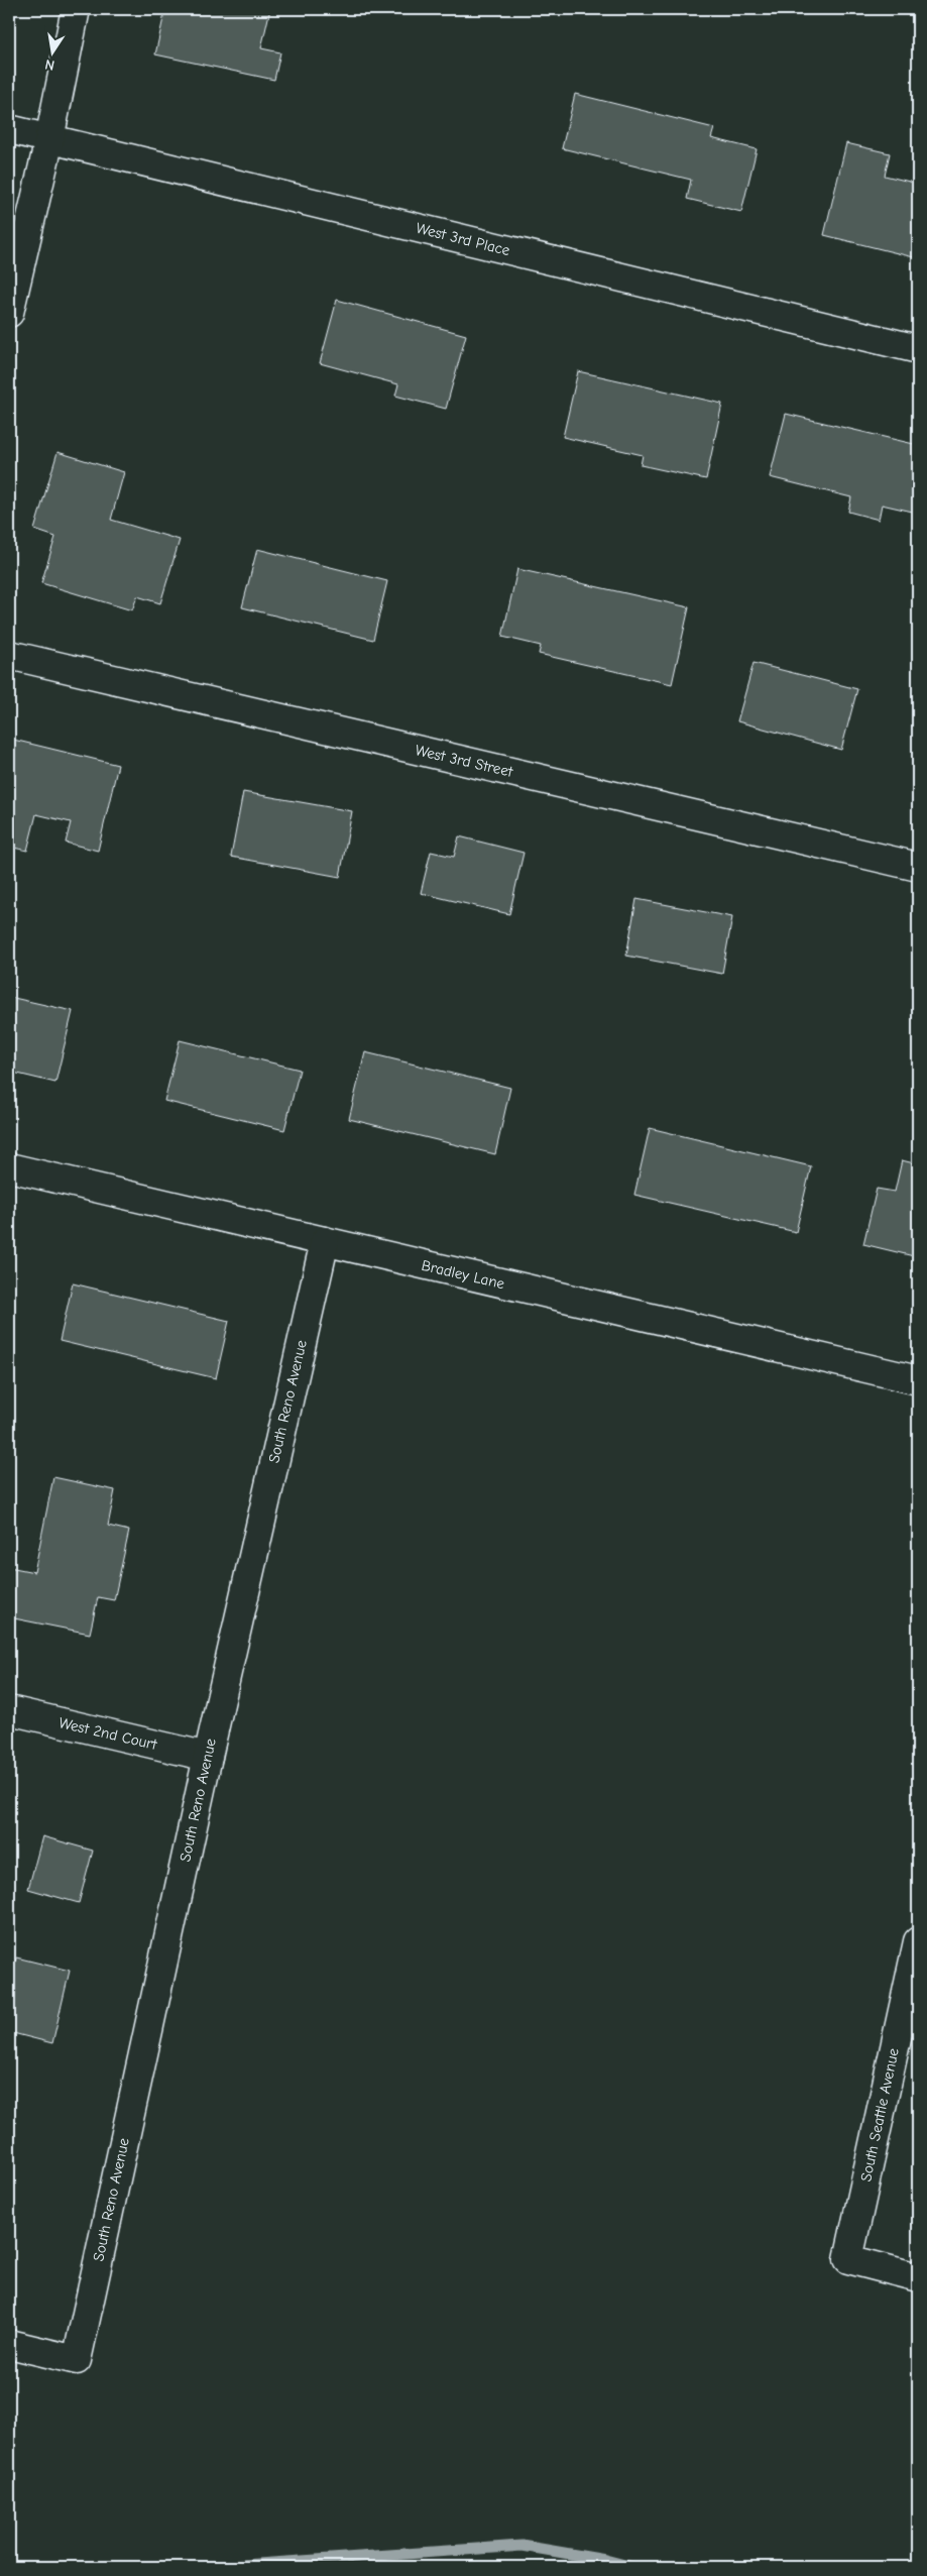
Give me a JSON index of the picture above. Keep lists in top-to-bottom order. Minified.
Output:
{"streets":{"street":["West 3rd Place","West 3rd Street","Bradley Lane","South Reno Avenue","West 2nd Court","South Seattle Avenue"]},"crossings":[["Bradley Lane","South Reno Avenue"],["South Reno Avenue","West 2nd Court"]],"north":"bottom"}
